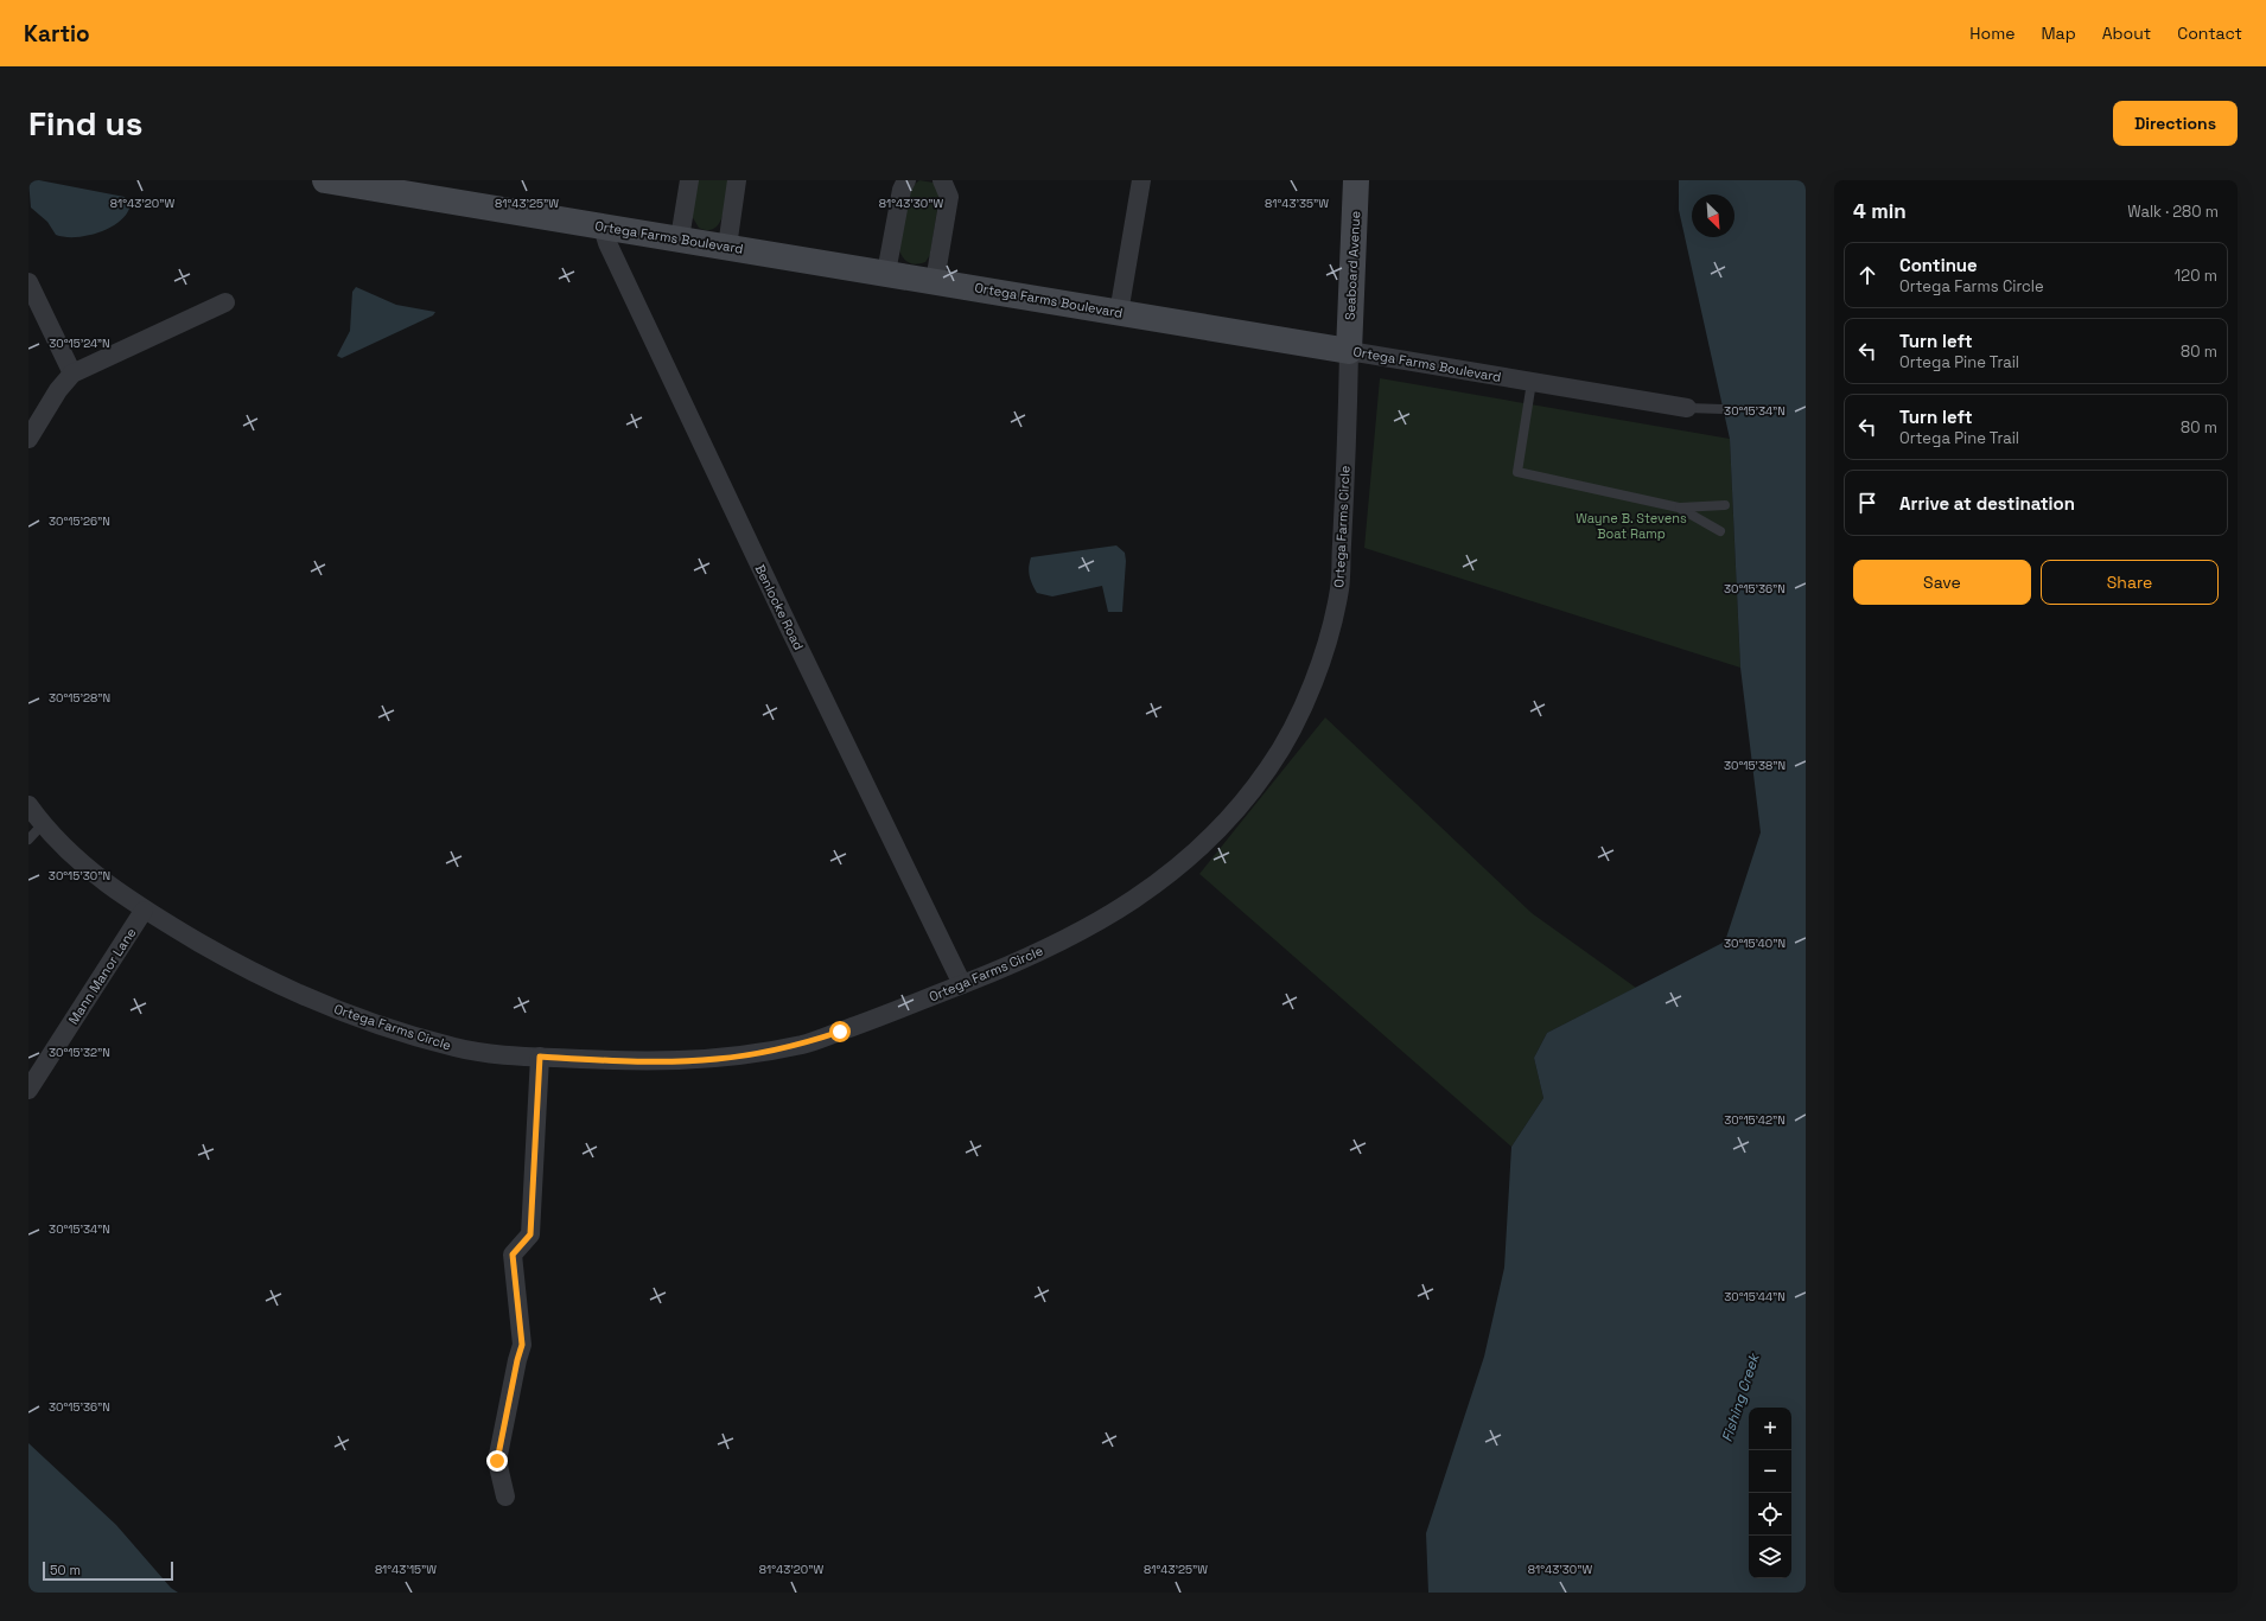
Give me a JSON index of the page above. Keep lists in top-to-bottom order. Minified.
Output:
{"streets":{"street":["Ortega Farms Boulevard","Seaboard Avenue","Ortega Farms Circle","Benlocke Road","Mann Manor Lane"]},"crossings":[["Ortega Farms Boulevard","Seaboard Avenue"],["Ortega Farms Boulevard","Ortega Farms Circle"],["Ortega Farms Boulevard","Benlocke Road"],["Seaboard Avenue","Ortega Farms Circle"],["Ortega Farms Circle","Benlocke Road"],["Ortega Farms Circle","Mann Manor Lane"]],"water":["Fishing Creek"],"parks":["Wayne B. Stevens Boat Ramp"],"scale_bar":"50 m","north":"bottom right","page":{"header":"Kartio","nav":["Home","Map","About","Contact"],"buttons":["Directions",["Save","Share"]],"title":"Find us","heading":["4 min","Walk · 280 m"],"list":[["Continue","Ortega Farms Circle","120 m"],["Turn left","Ortega Pine Trail","80 m"],["Turn left","Ortega Pine Trail","80 m"],"Arrive at destination"],"map_buttons":["+","−"],"scale":"50 m"},"coordinates":["81°43'20\"W","81°43'25\"W","81°43'30\"W","81°43'35\"W","30°15'24\"N","30°15'34\"N","30°15'26\"N","30°15'36\"N","30°15'28\"N","30°15'38\"N","30°15'30\"N","30°15'40\"N","30°15'32\"N","30°15'42\"N","30°15'44\"N","81°43'15\"W"]}
